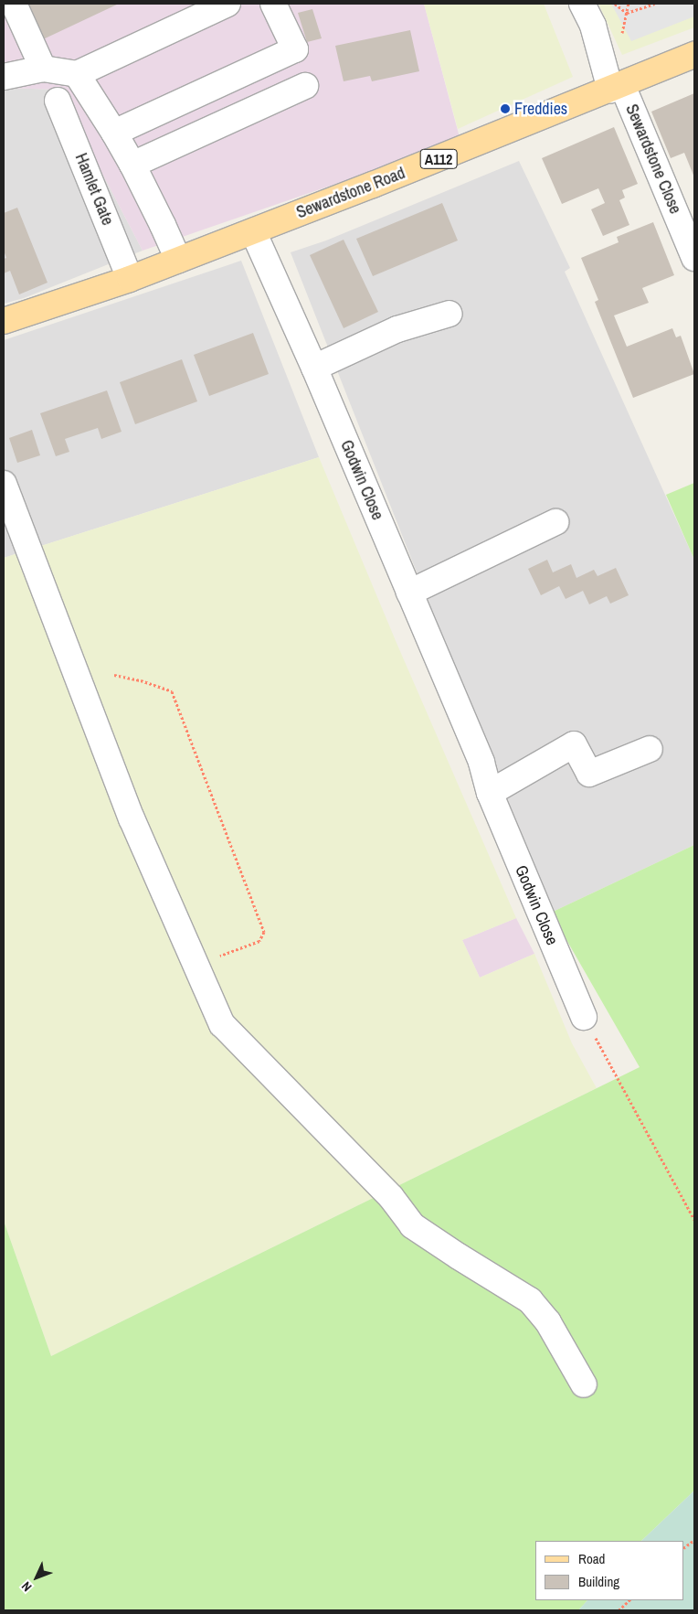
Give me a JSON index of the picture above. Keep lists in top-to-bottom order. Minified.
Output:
{"streets":{"main road":["A112","Sewardstone Road"],"street":["Sewardstone Close","Hamlet Gate","Godwin Close"]},"crossings":[["Sewardstone Close","Sewardstone Road"],["Hamlet Gate","Sewardstone Road"],["Sewardstone Road","Godwin Close"]],"places":["Freddies"],"legend":["Road","Building"],"north":"bottom left"}
